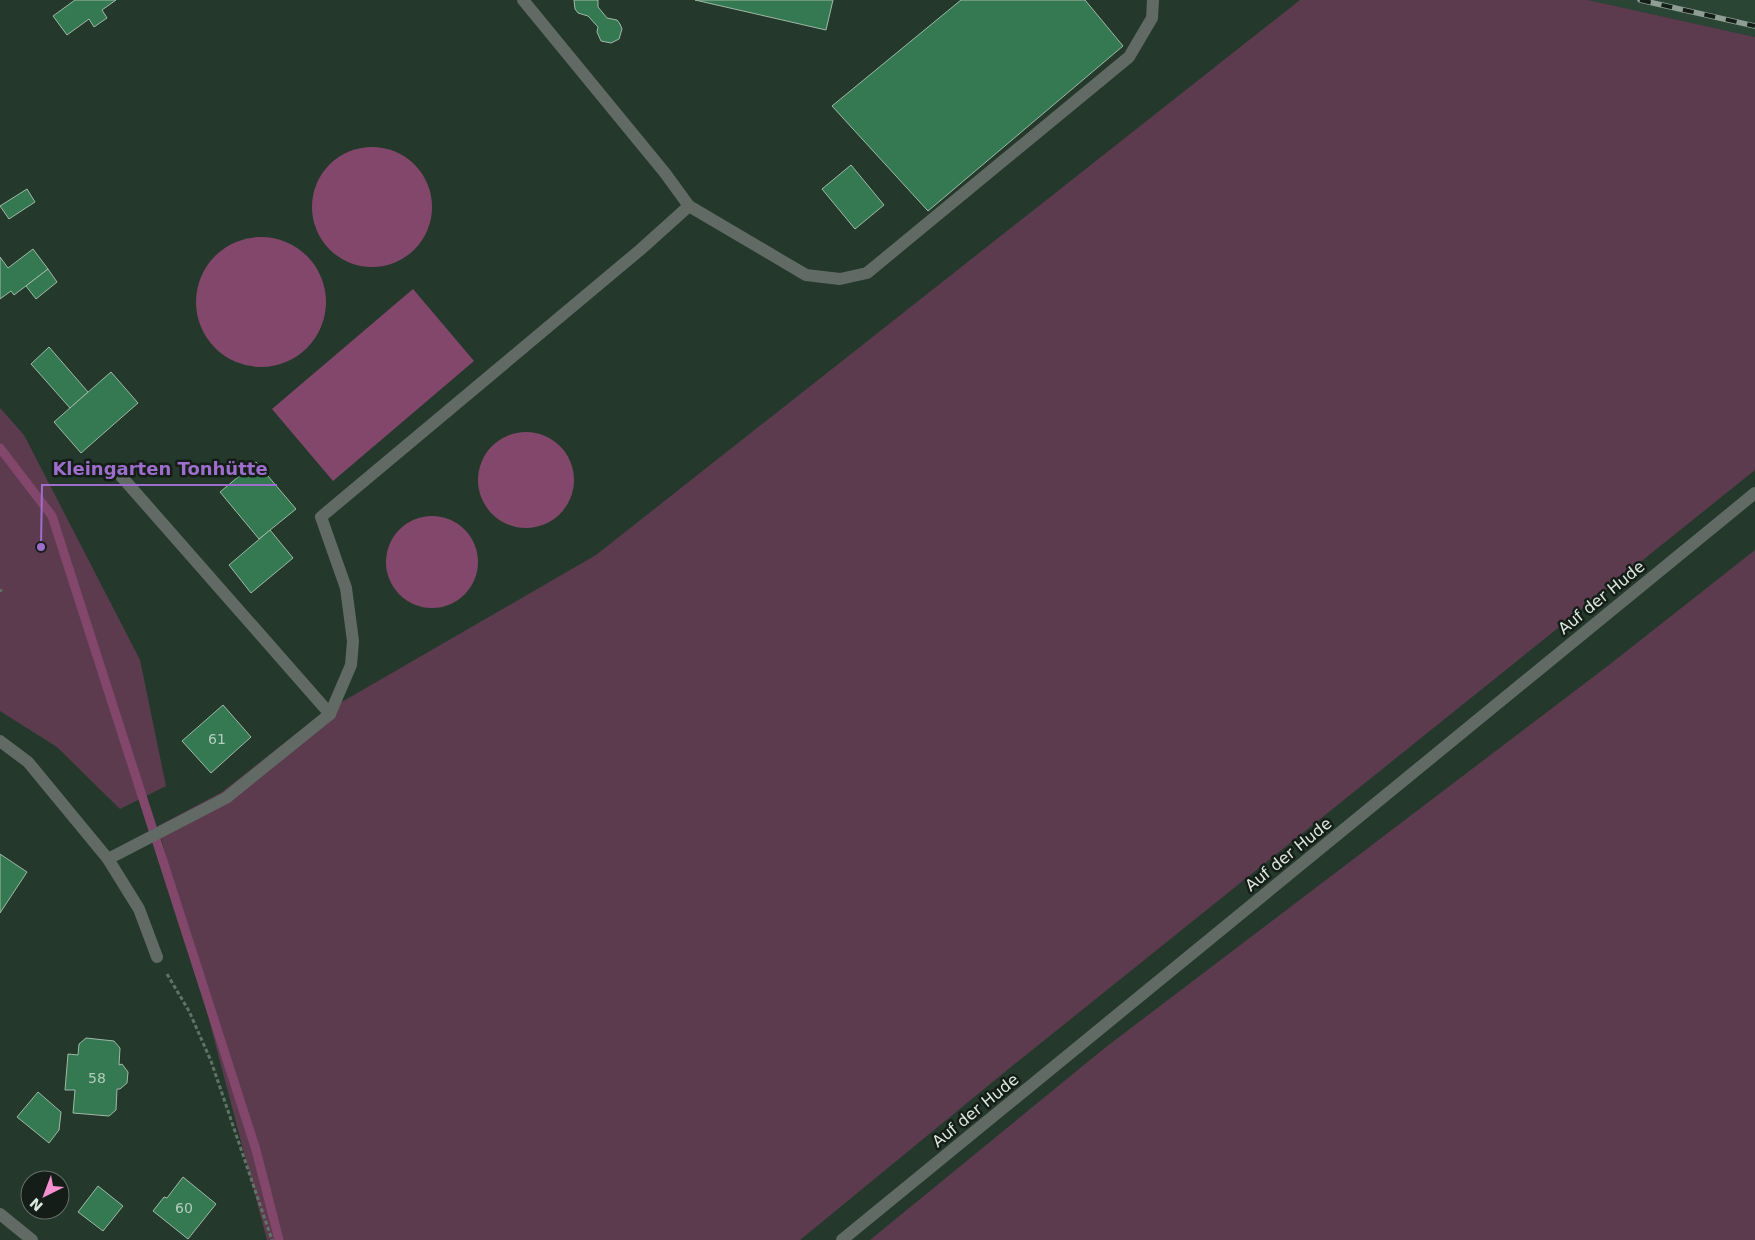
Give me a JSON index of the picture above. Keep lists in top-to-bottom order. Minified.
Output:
{"streets":{"street":["Auf der Hude"]},"places":["Kleingarten Tonhütte"],"house_numbers":["61","58","60"],"north":"bottom left"}
